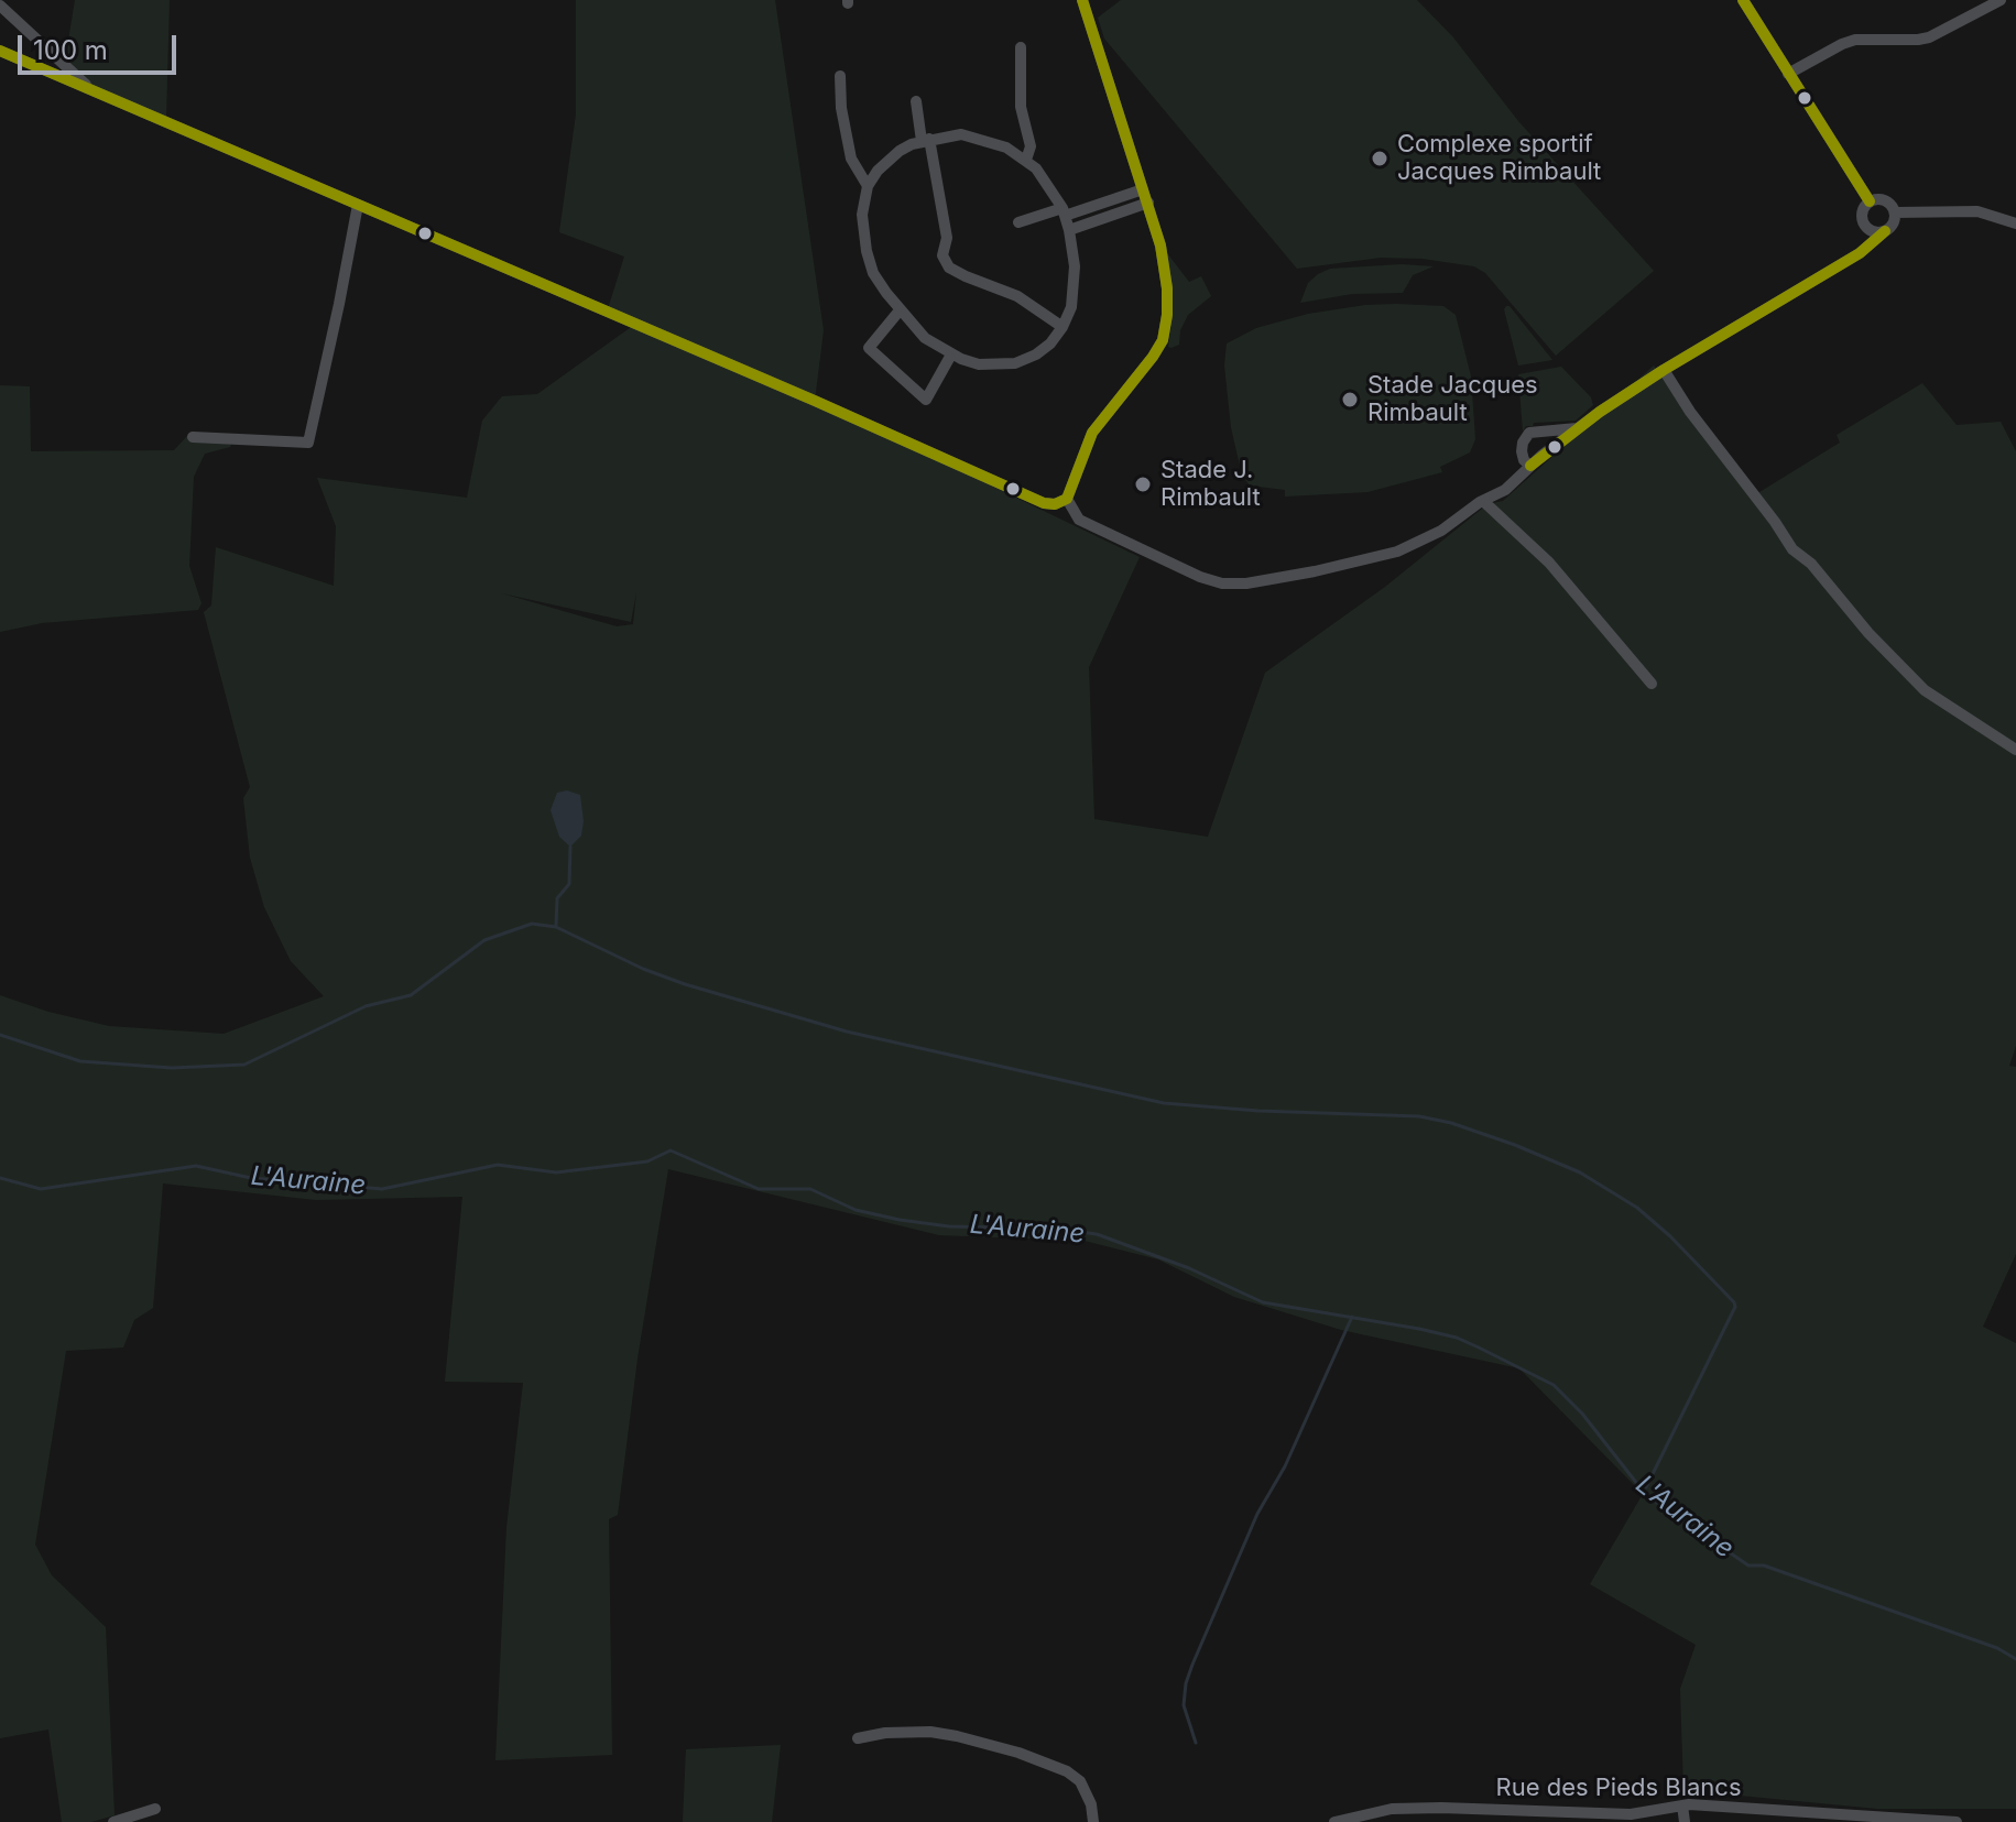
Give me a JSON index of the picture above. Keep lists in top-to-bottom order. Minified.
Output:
{"streets":{"street":["Rue des Pieds Blancs"]},"water":["L'Auraine"],"places":["Complexe sportif Jacques Rimbault","Stade Jacques Rimbault","Stade J. Rimbault"],"scale_bar":"100 m"}
